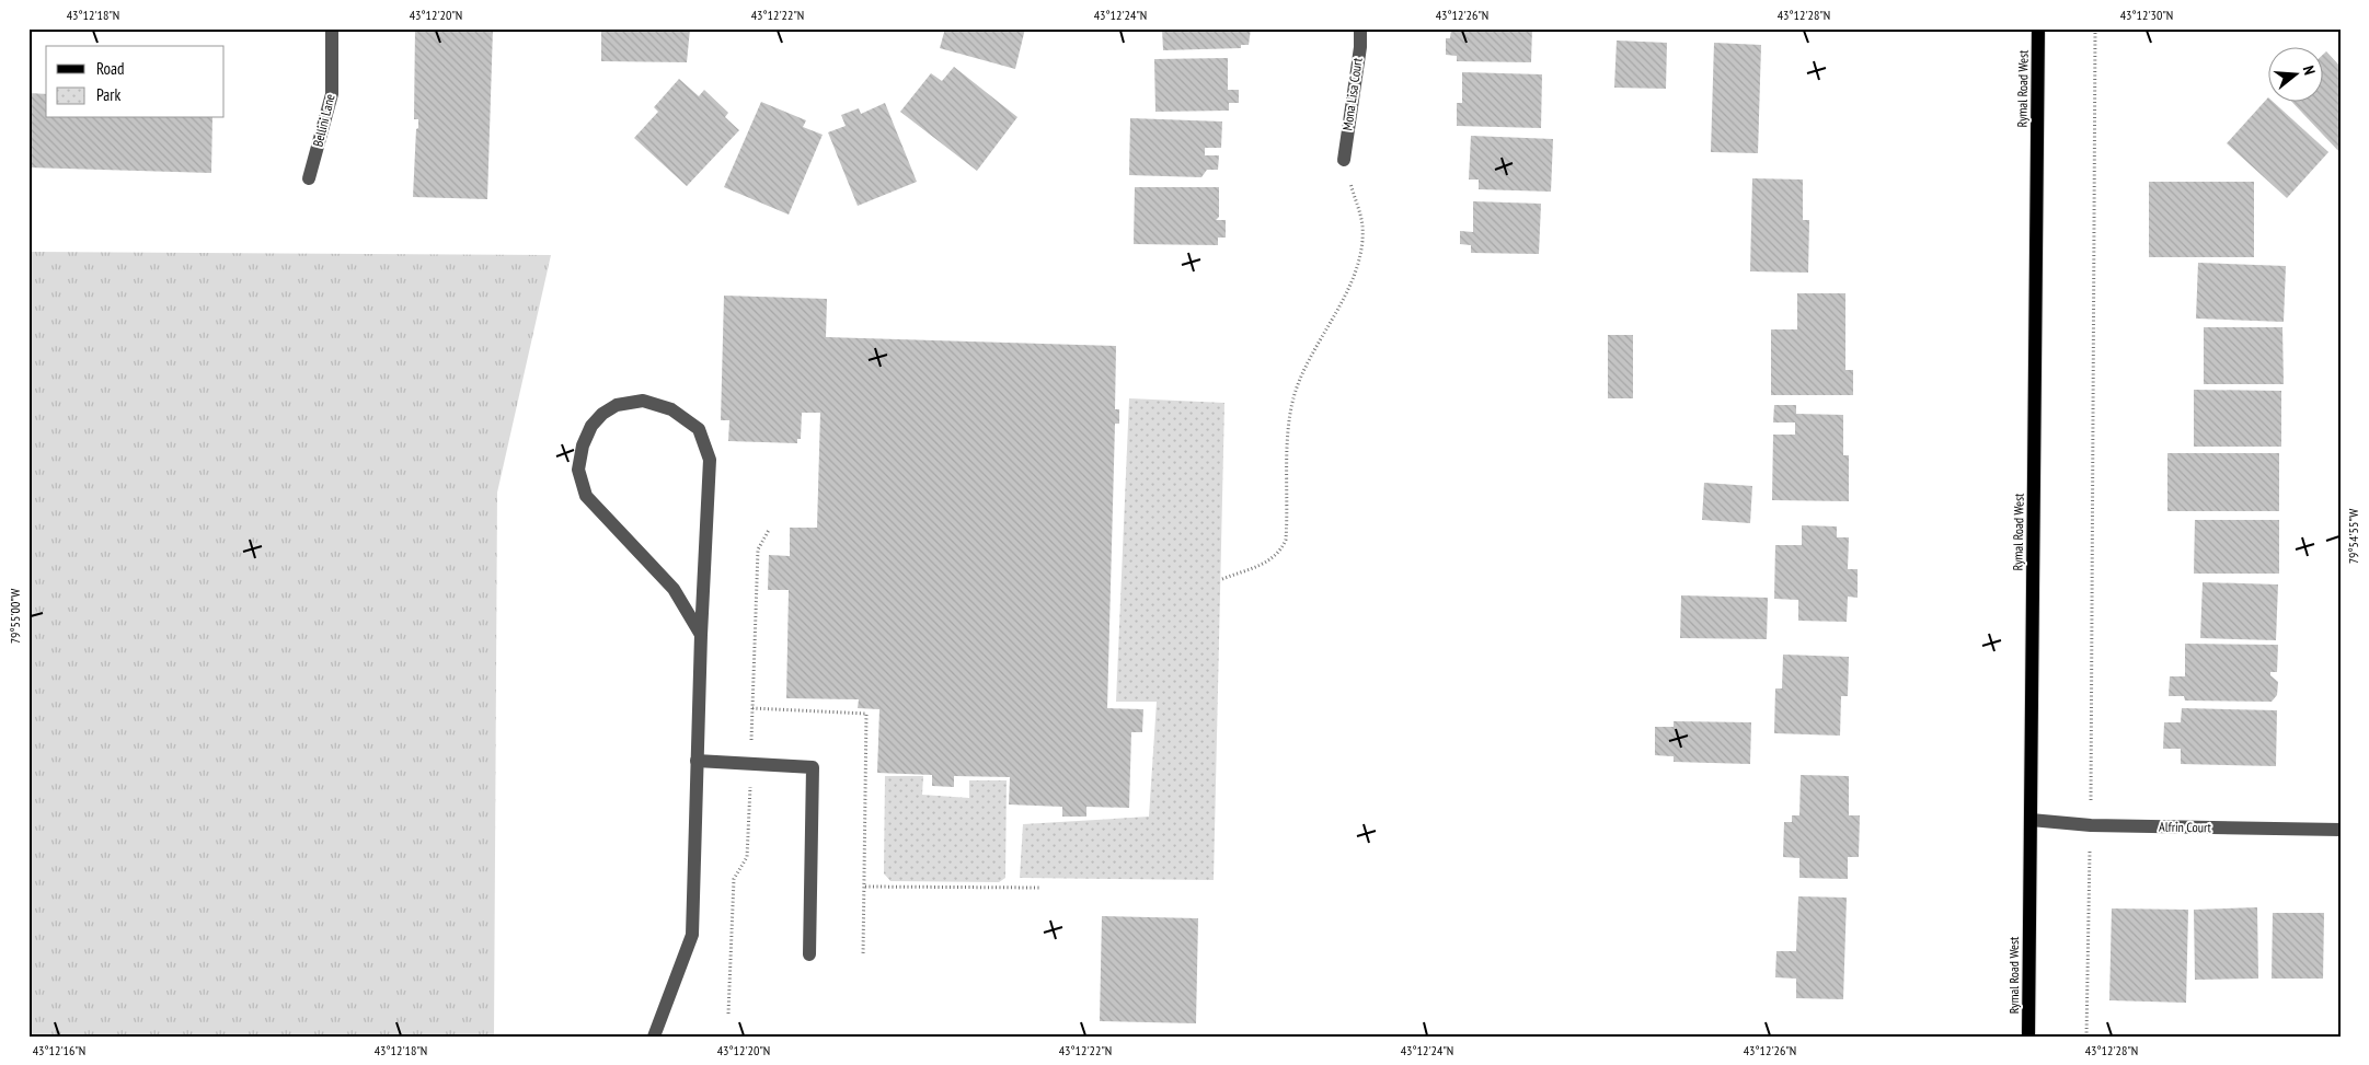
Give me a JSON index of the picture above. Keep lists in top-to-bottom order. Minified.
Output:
{"streets":{"main road":["Rymal Road West"],"street":["Mona Lisa Court","Bellini Lane","Alfrin Court"]},"crossings":[["Rymal Road West","Alfrin Court"]],"legend":["Road","Park"],"north":"right","coordinates":["43°12'18\"N","43°12'20\"N","43°12'22\"N","43°12'24\"N","43°12'26\"N","43°12'28\"N","43°12'30\"N","79°54'55\"W","79°55'00\"W","43°12'16\"N"]}
